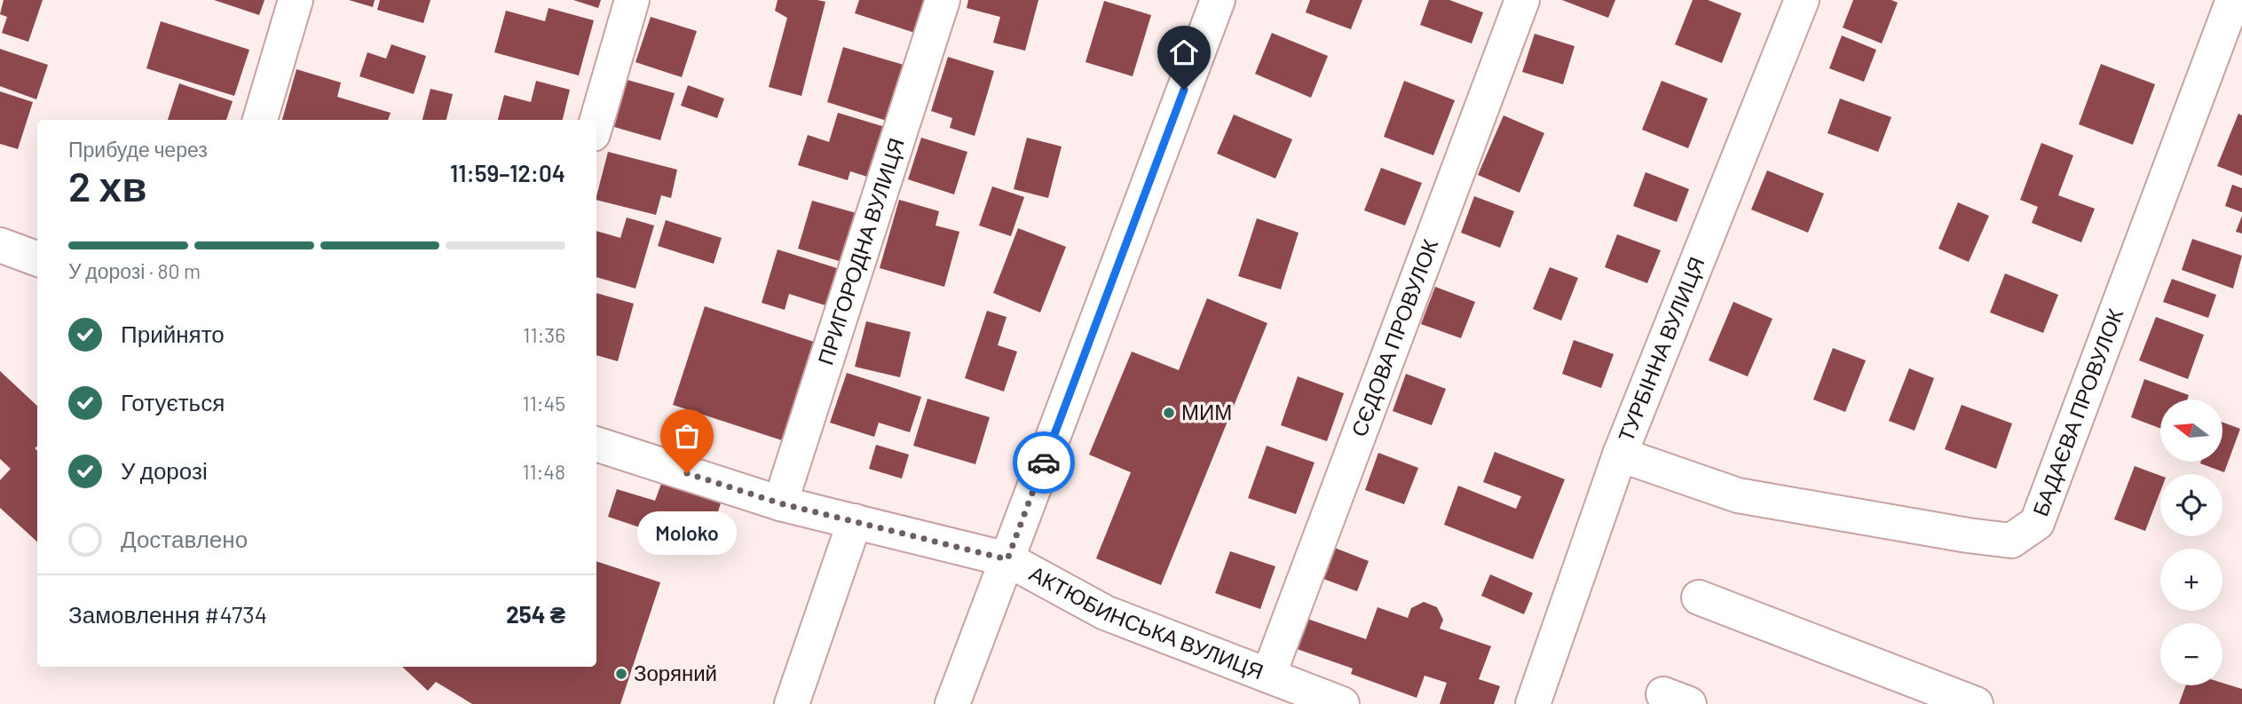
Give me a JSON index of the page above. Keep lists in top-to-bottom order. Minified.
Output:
{"streets":{"street":["ПРИГОРОДНА ВУЛИЦЯ","СЄДОВА ПРОВУЛОК","ТУРБІННА ВУЛИЦЯ","БАДАЄВА ПРОВУЛОК","АКТЮБИНСЬКА ВУЛИЦЯ"]},"crossings":[["ПРИГОРОДНА ВУЛИЦЯ","АКТЮБИНСЬКА ВУЛИЦЯ"],["СЄДОВА ПРОВУЛОК","АКТЮБИНСЬКА ВУЛИЦЯ"],["ТУРБІННА ВУЛИЦЯ","БАДАЄВА ПРОВУЛОК"]],"places":["МИМ","Moloko","Зоряний"],"north":"left","page":{"heading":["2 хв","Прибуде через","11:59–12:04"],"panel":["Замовлення #4734","254 ₴"],"bar":"У дорозі · 80 m","list":[["Прийнято","11:36"],["Готується","11:45"],["У дорозі","11:48"],"Доставлено"],"map_buttons":["+","−"],"bubble":"Moloko"}}
